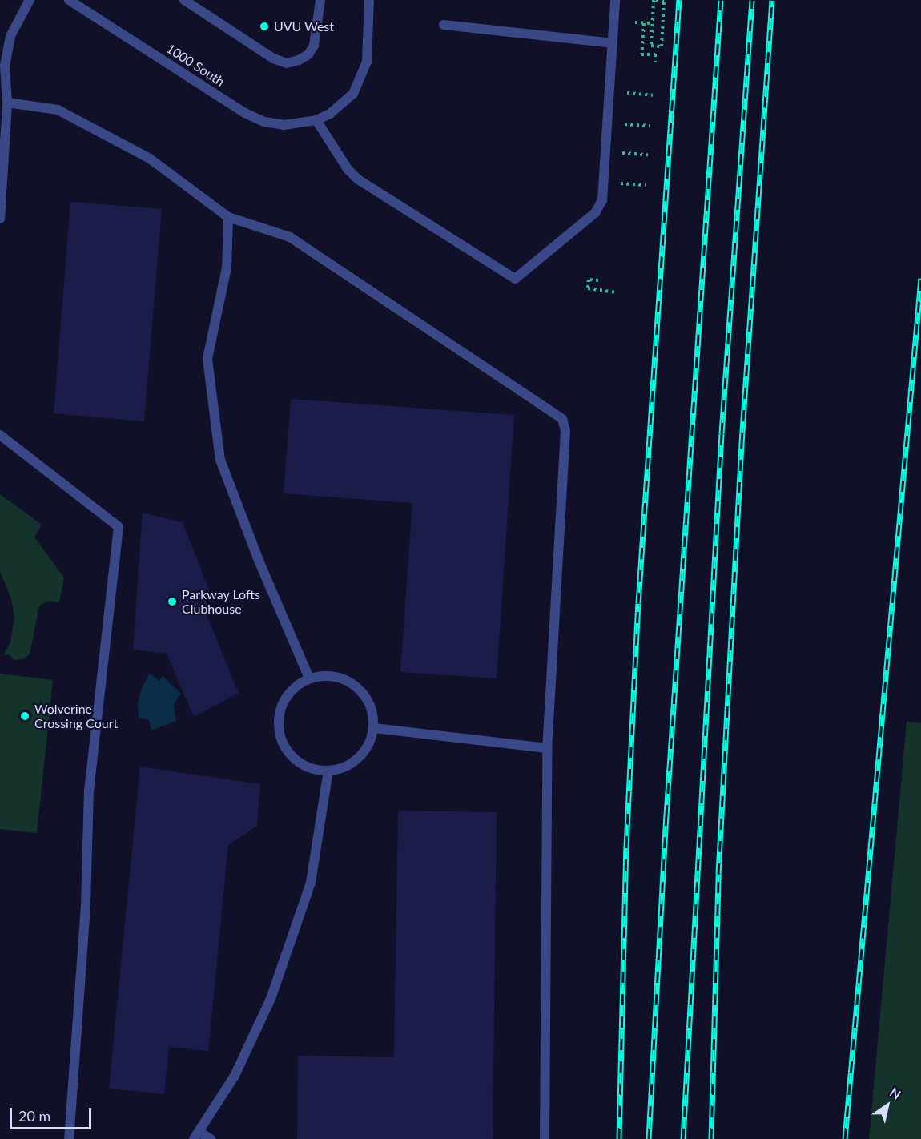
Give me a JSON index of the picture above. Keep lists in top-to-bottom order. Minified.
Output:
{"streets":{"street":["1000 South"]},"places":["UVU West","Parkway Lofts Clubhouse","Wolverine Crossing Court"],"scale_bar":"20 m","north":"top right"}
